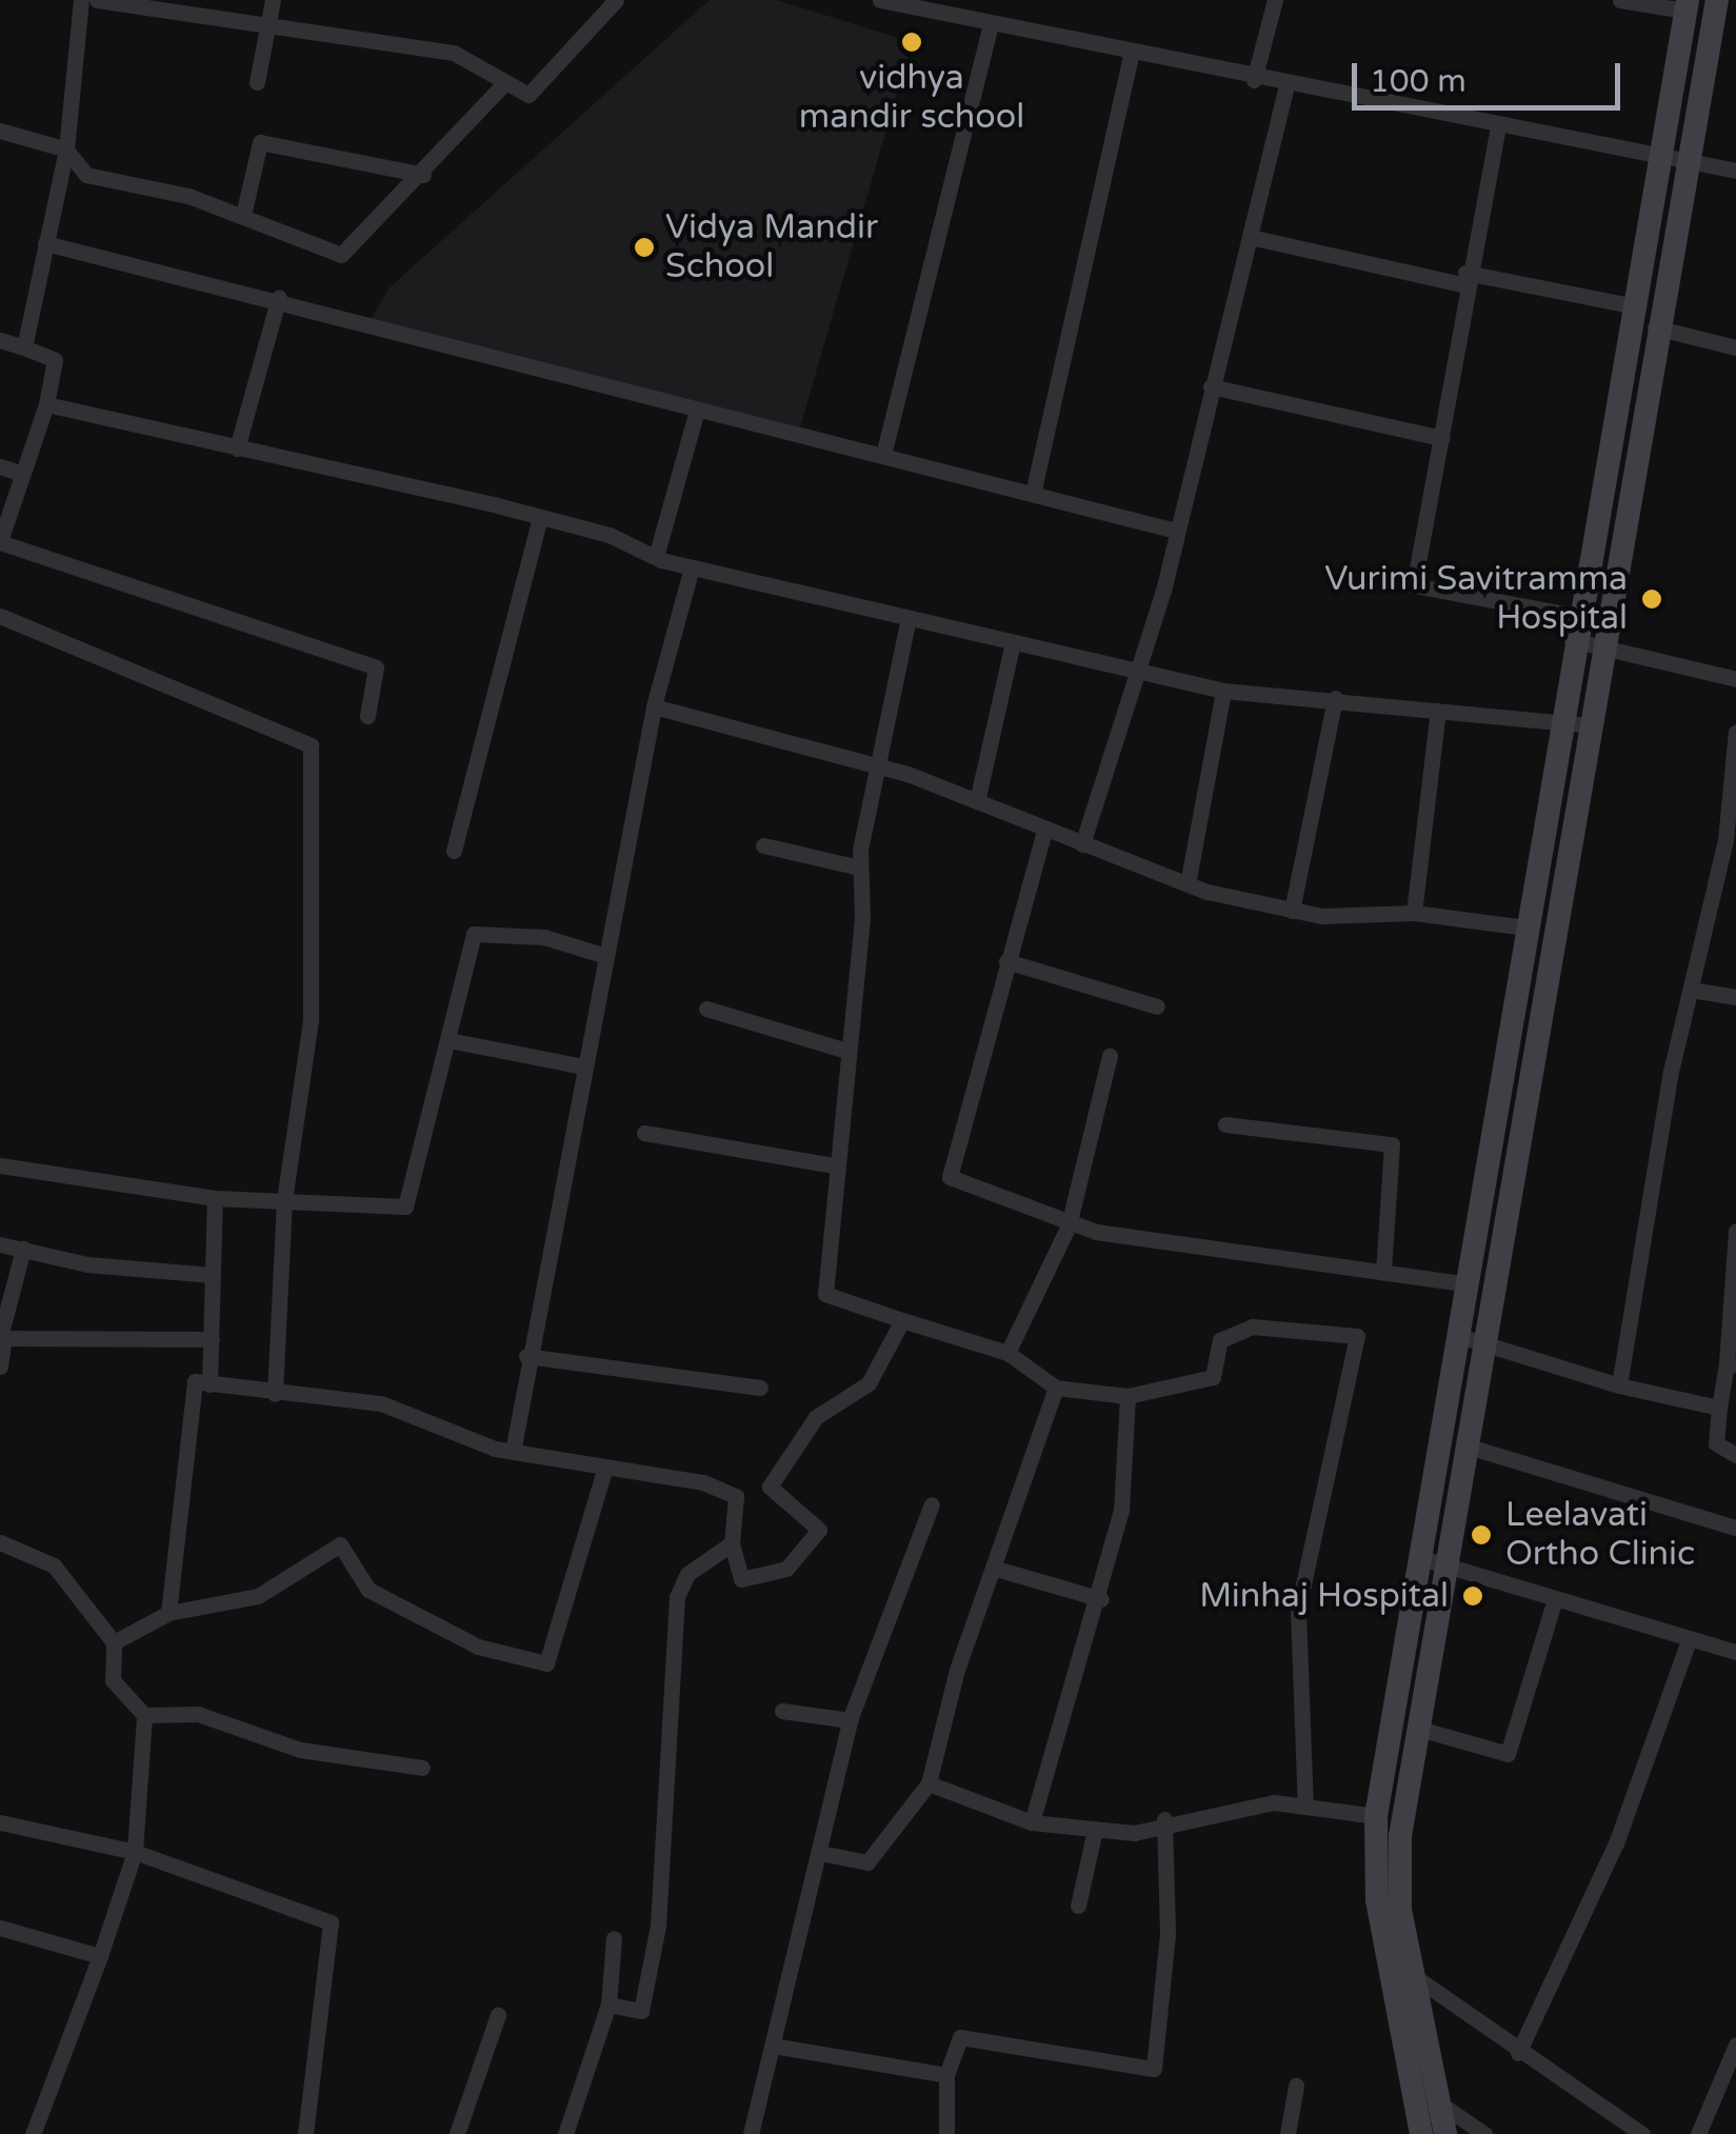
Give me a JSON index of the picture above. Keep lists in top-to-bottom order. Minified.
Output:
{"places":["vidhya mandir school","Vidya Mandir School","Vurimi Savitramma Hospital","Leelavati Ortho Clinic","Minhaj Hospital"],"scale_bar":"100 m"}
